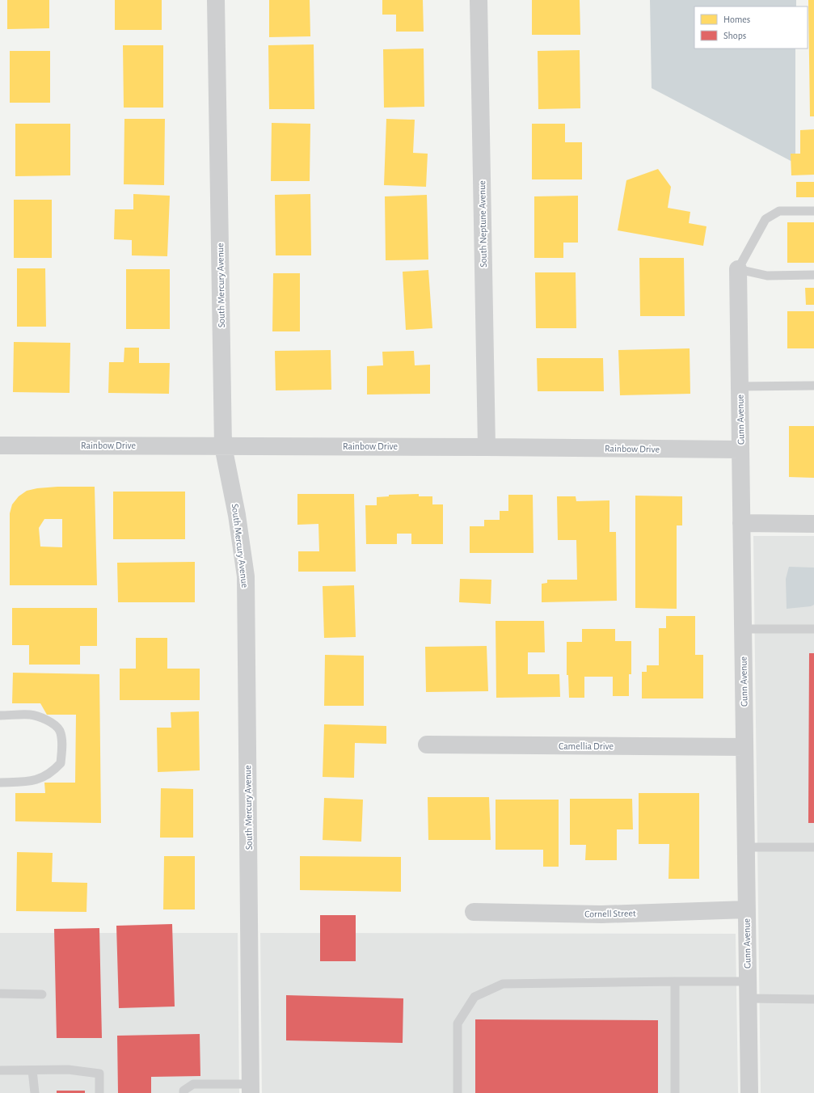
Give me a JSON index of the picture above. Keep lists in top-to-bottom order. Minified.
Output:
{"streets":{"street":["South Neptune Avenue","South Mercury Avenue","Gunn Avenue","Rainbow Drive","Camellia Drive","Cornell Street"]},"crossings":[["South Neptune Avenue","Rainbow Drive"],["South Mercury Avenue","Rainbow Drive"],["Gunn Avenue","Rainbow Drive"],["Gunn Avenue","Camellia Drive"],["Gunn Avenue","Cornell Street"]],"legend":["Homes","Shops"]}
